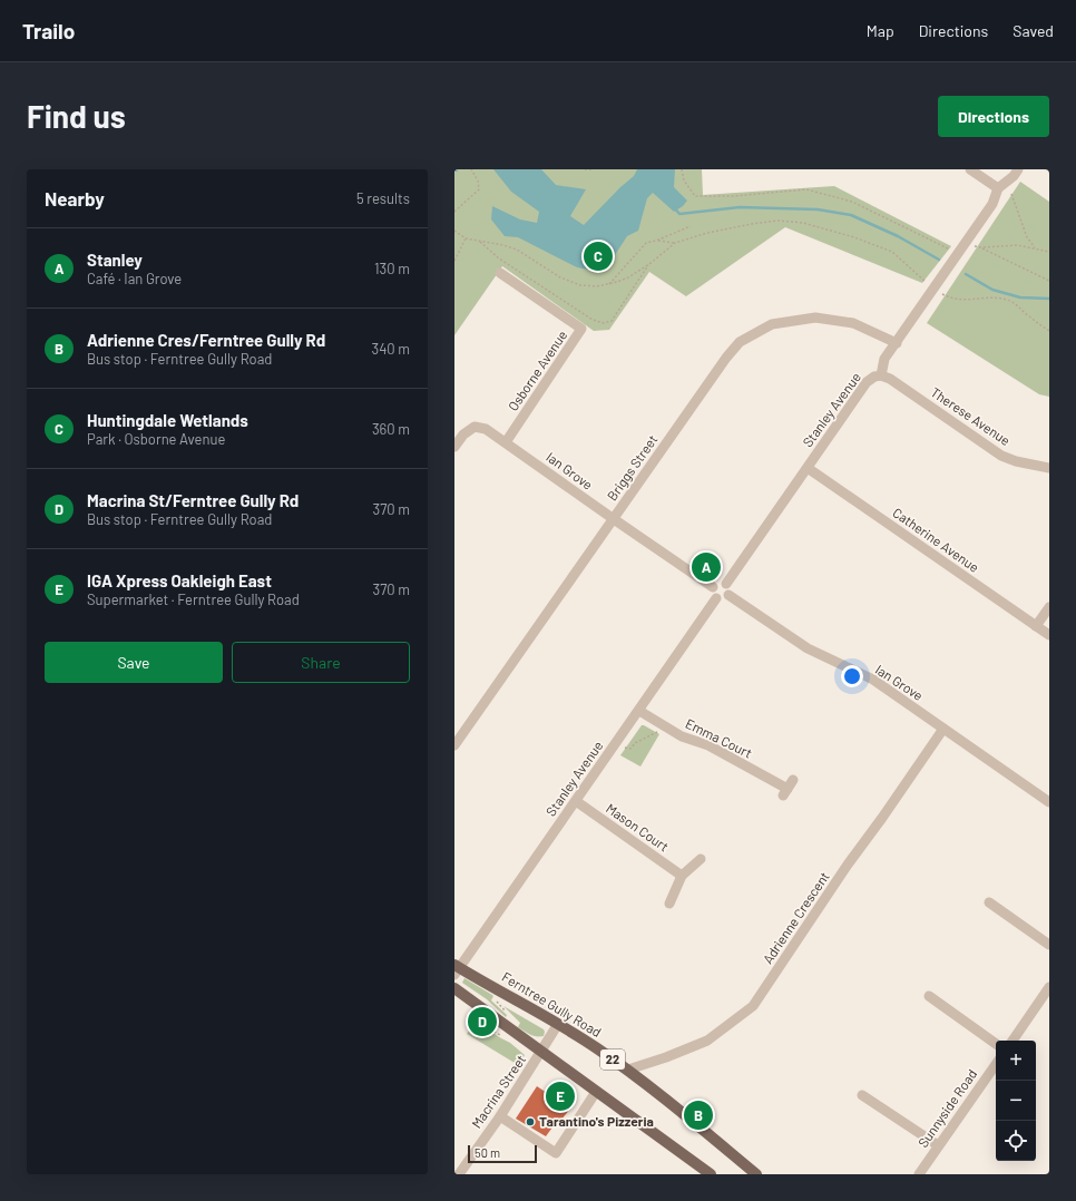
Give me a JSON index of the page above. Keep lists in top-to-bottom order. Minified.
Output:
{"streets":{"main road":["Ferntree Gully Road","22"],"street":["Osborne Avenue","Stanley Avenue","Therese Avenue","Briggs Street","Ian Grove","Catherine Avenue","Emma Court","Mason Court","Adrienne Crescent","Macrina Street","Sunnyside Road"]},"crossings":[["Osborne Avenue","Ian Grove"],["Stanley Avenue","Therese Avenue"],["Stanley Avenue","Briggs Street"],["Stanley Avenue","Ian Grove"],["Stanley Avenue","Catherine Avenue"],["Stanley Avenue","Emma Court"],["Stanley Avenue","Mason Court"],["Stanley Avenue","Ferntree Gully Road"],["Briggs Street","Ian Grove"],["Ian Grove","Adrienne Crescent"],["Adrienne Crescent","Ferntree Gully Road"],["Ferntree Gully Road","Macrina Street"]],"places":["Tarantino's Pizzeria"],"scale_bar":"50 m","page":{"header":"Trailo","nav":["Map","Directions","Saved"],"buttons":["Directions",["Save","Share"]],"title":"Find us","heading":["Nearby","5 results"],"list":[{"mark":"A","name":"Stanley","note":"Café · Ian Grove","value":"130 m"},{"mark":"B","name":"Adrienne Cres/Ferntree Gully Rd","note":"Bus stop · Ferntree Gully Road","value":"340 m"},{"mark":"C","name":"Huntingdale Wetlands","note":"Park · Osborne Avenue","value":"360 m"},{"mark":"D","name":"Macrina St/Ferntree Gully Rd","note":"Bus stop · Ferntree Gully Road","value":"370 m"},{"mark":"E","name":"IGA Xpress Oakleigh East","note":"Supermarket · Ferntree Gully Road","value":"370 m"}],"pins":["C","A","D","E","B"],"map_buttons":["+","−"],"scale":"50 m"}}
